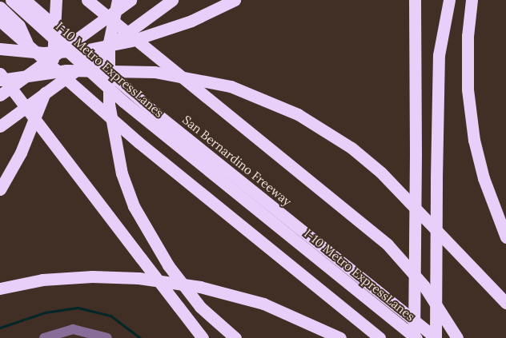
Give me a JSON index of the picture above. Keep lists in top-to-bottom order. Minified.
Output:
{"streets":{"highway":["I-10 Metro ExpressLanes","San Bernardino Freeway"]}}
